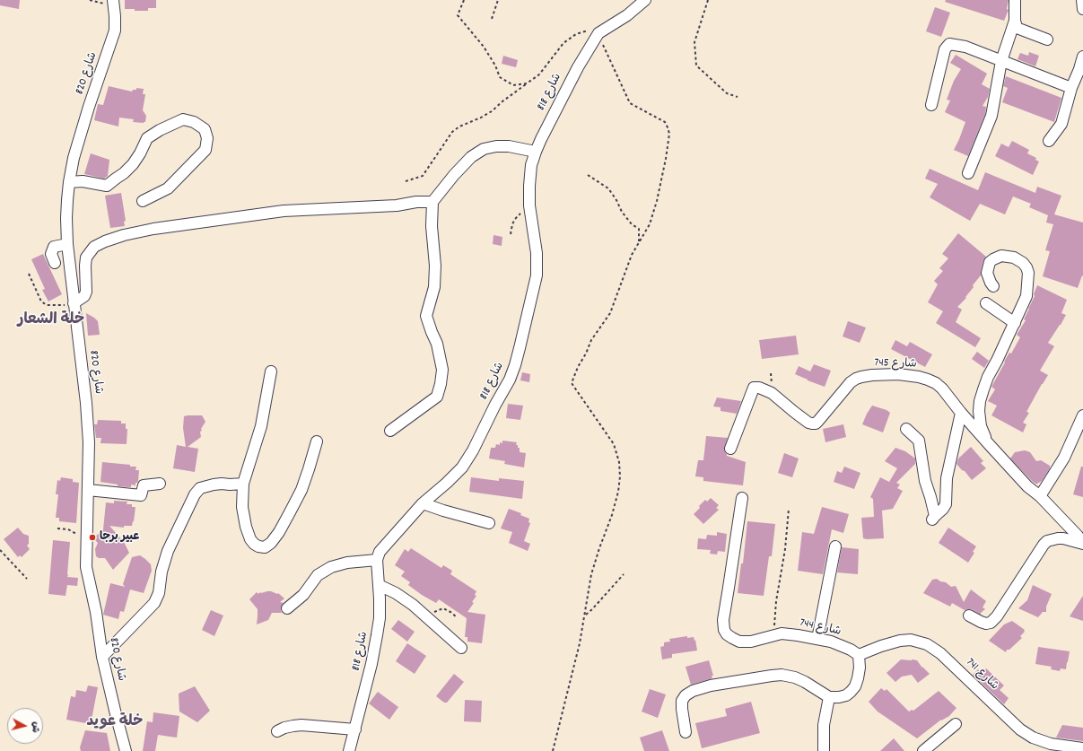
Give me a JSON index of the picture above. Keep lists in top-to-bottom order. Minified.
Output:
{"streets":{"street":["شارع 820","شارع 818","شارع 745","شارع 744","شارع 741"]},"crossings":[["شارع 744","شارع 741"]],"districts":["خلة الشعار","خلة عويد"],"places":["عبير برجا"],"north":"right"}
